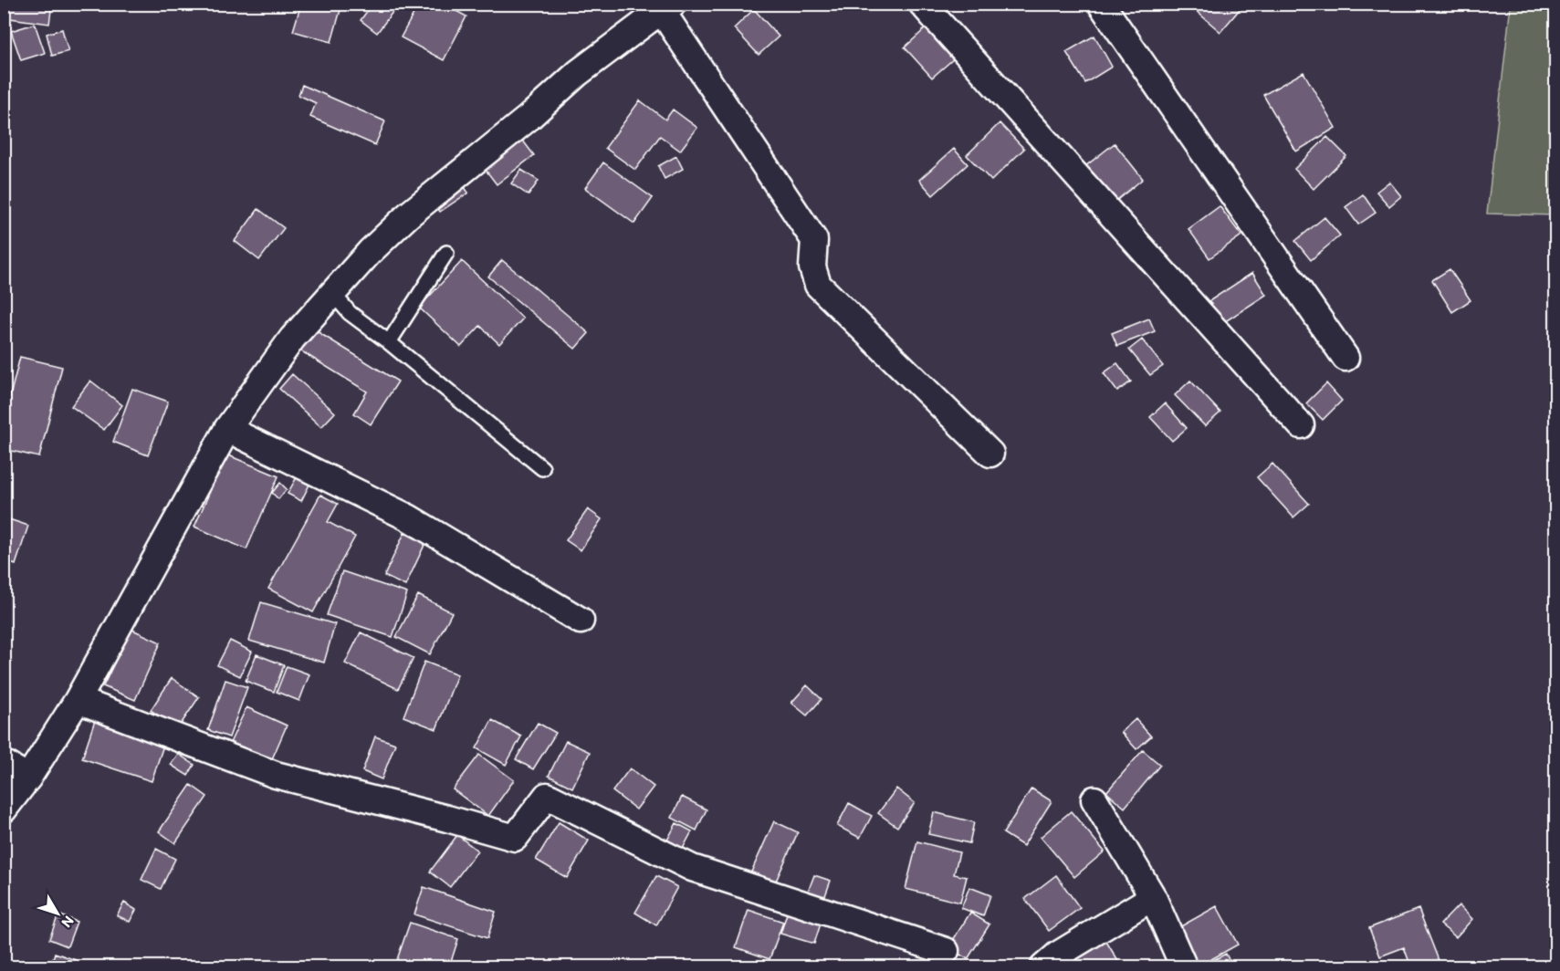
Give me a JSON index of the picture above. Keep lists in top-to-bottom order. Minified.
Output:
{"north":"bottom right"}
